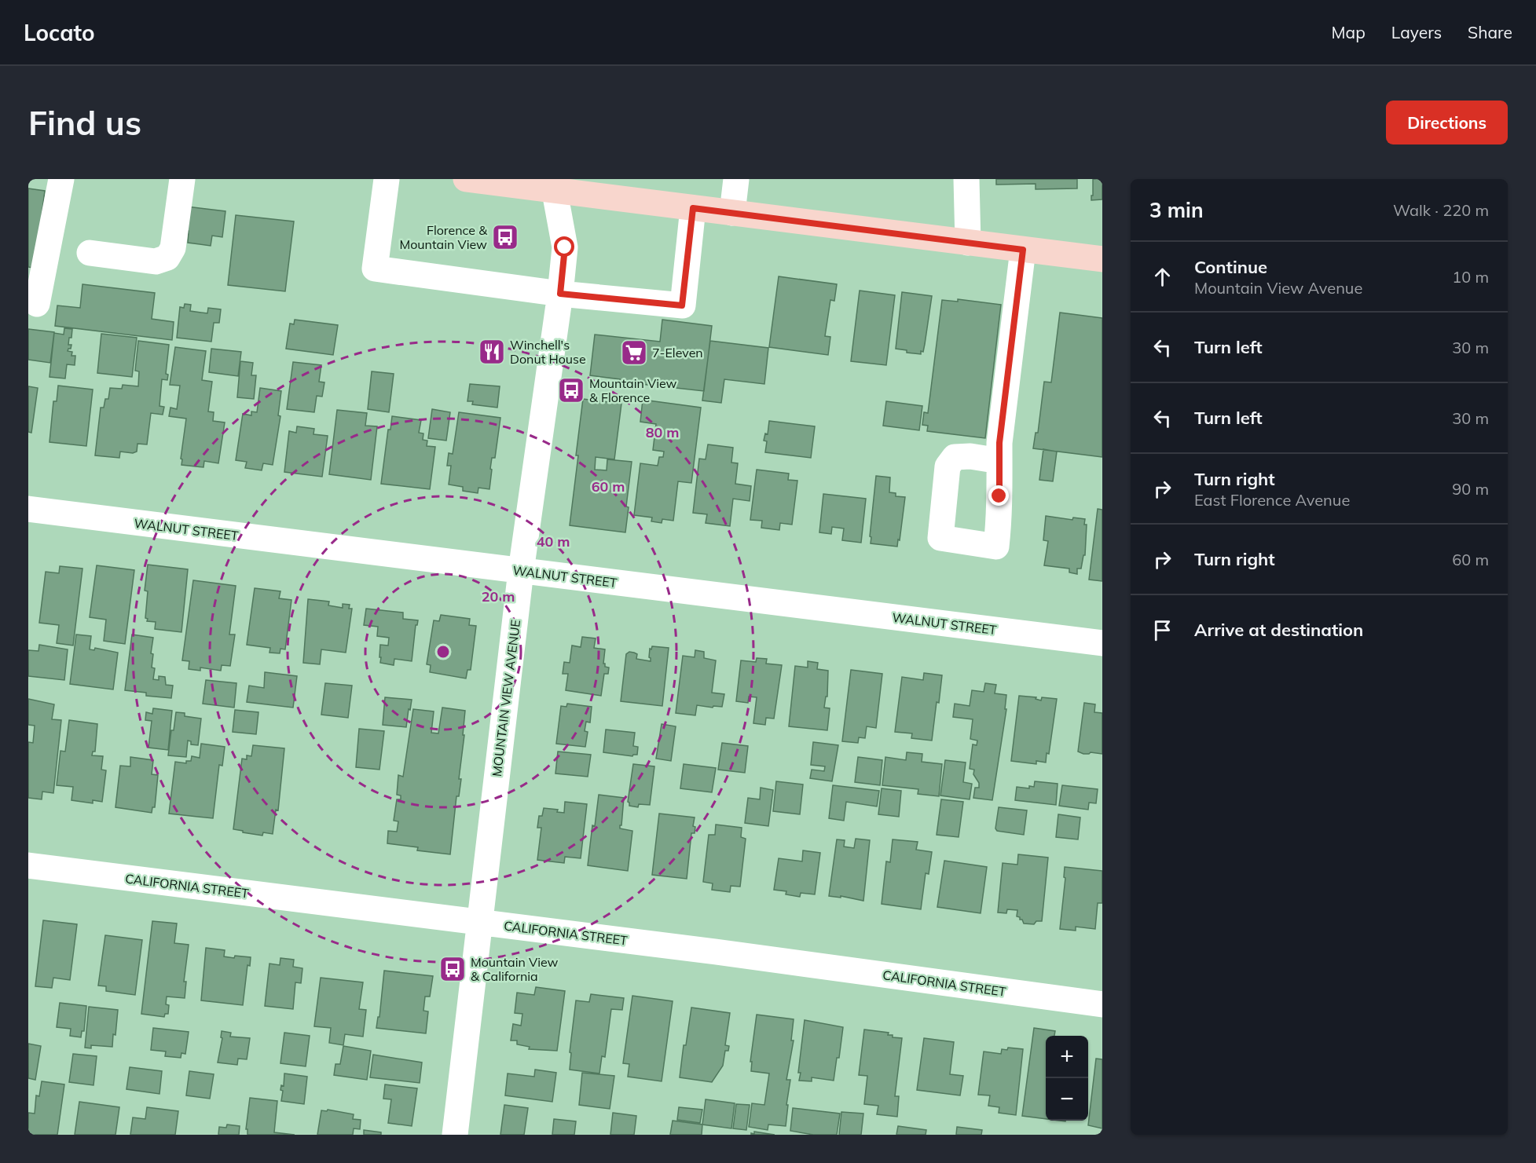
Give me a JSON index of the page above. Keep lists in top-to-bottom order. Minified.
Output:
{"streets":{"street":["WALNUT STREET","MOUNTAIN VIEW AVENUE","CALIFORNIA STREET"]},"crossings":[["WALNUT STREET","MOUNTAIN VIEW AVENUE"],["MOUNTAIN VIEW AVENUE","CALIFORNIA STREET"]],"places":{"bus stop":["Florence & Mountain View","Mountain View & Florence","Mountain View & California"],"restaurant":["Winchell's Donut House"],"supermarket":["7-Eleven"]},"page":{"header":"Locato","nav":["Map","Layers","Share"],"buttons":"Directions","title":"Find us","heading":["3 min","Walk · 220 m"],"list":[["Continue","Mountain View Avenue","10 m"],["Turn left","30 m"],["Turn left","30 m"],["Turn right","East Florence Avenue","90 m"],["Turn right","60 m"],"Arrive at destination"],"map_buttons":["+","−"]},"rings":["80 m","60 m","40 m","20 m"]}
